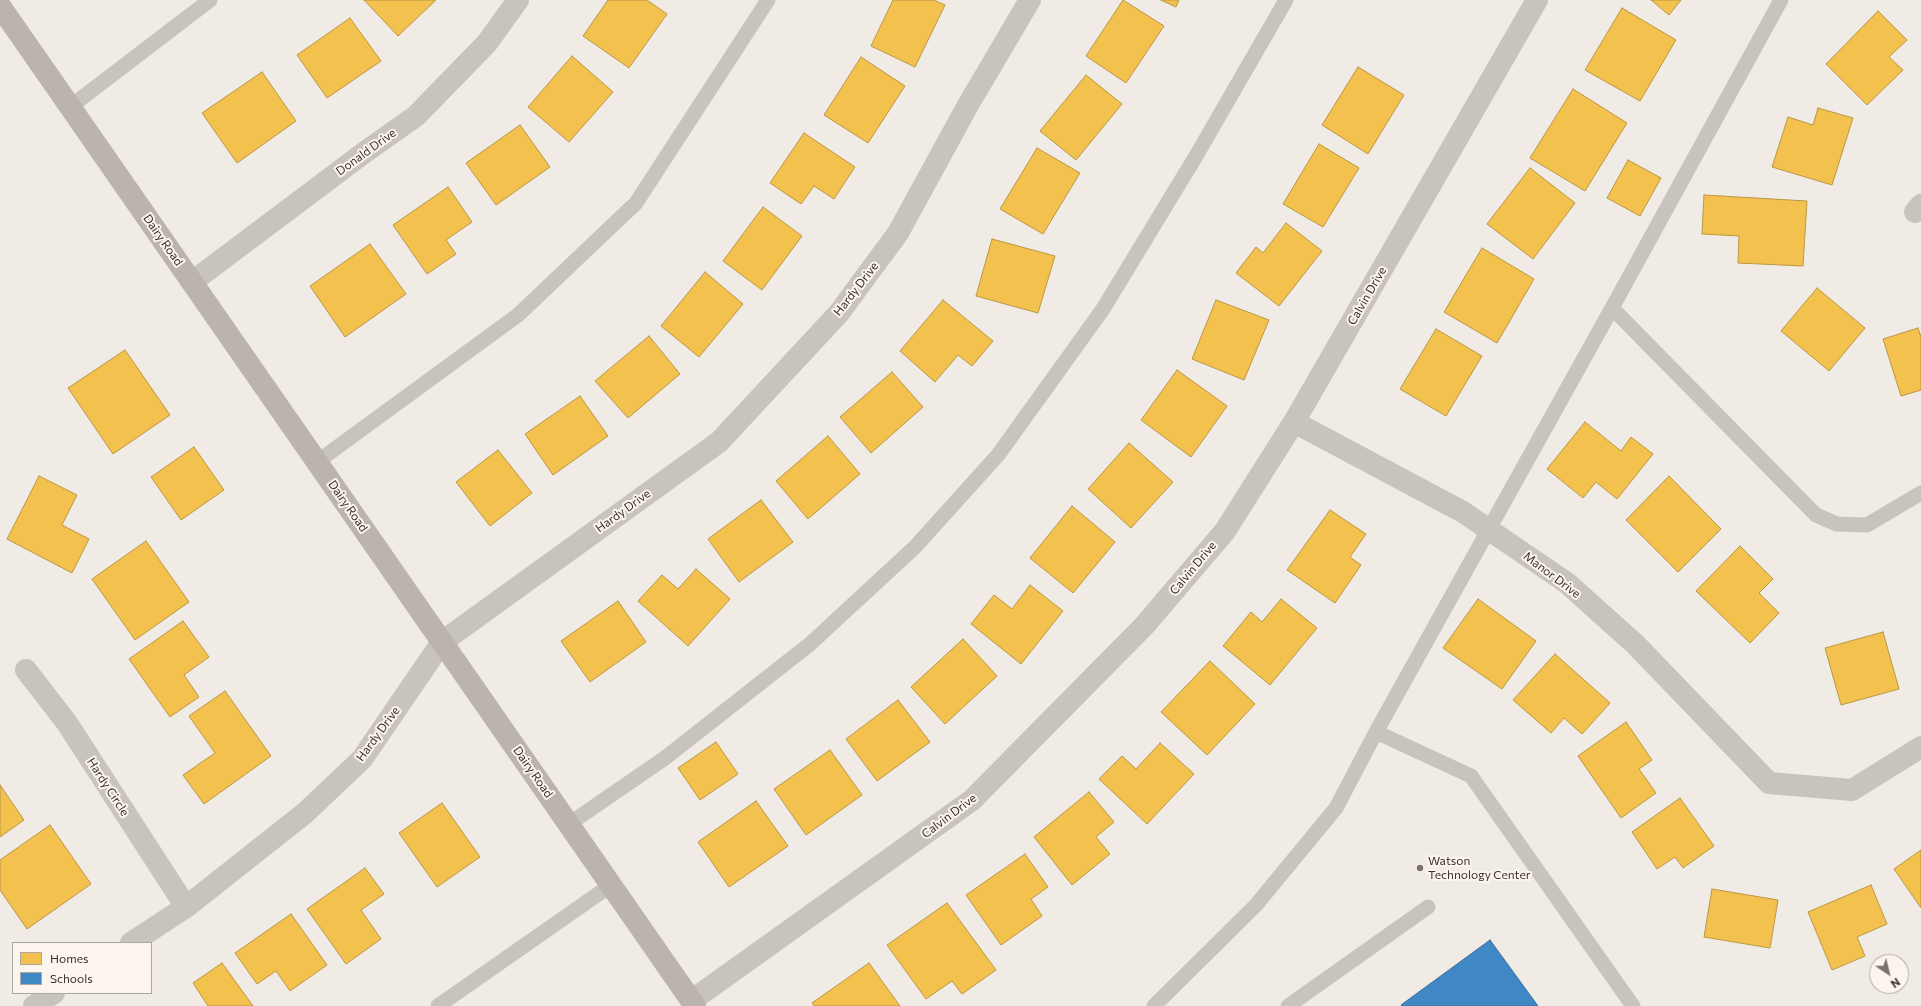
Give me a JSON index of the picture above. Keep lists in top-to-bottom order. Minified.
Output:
{"streets":{"street":["Donald Drive","Dairy Road","Hardy Drive","Calvin Drive","Manor Drive","Hardy Circle"]},"crossings":[["Donald Drive","Dairy Road"],["Dairy Road","Hardy Drive"],["Dairy Road","Calvin Drive"],["Hardy Drive","Hardy Circle"],["Calvin Drive","Manor Drive"]],"places":["Watson Technology Center"],"legend":["Homes","Schools"],"north":"bottom right"}
